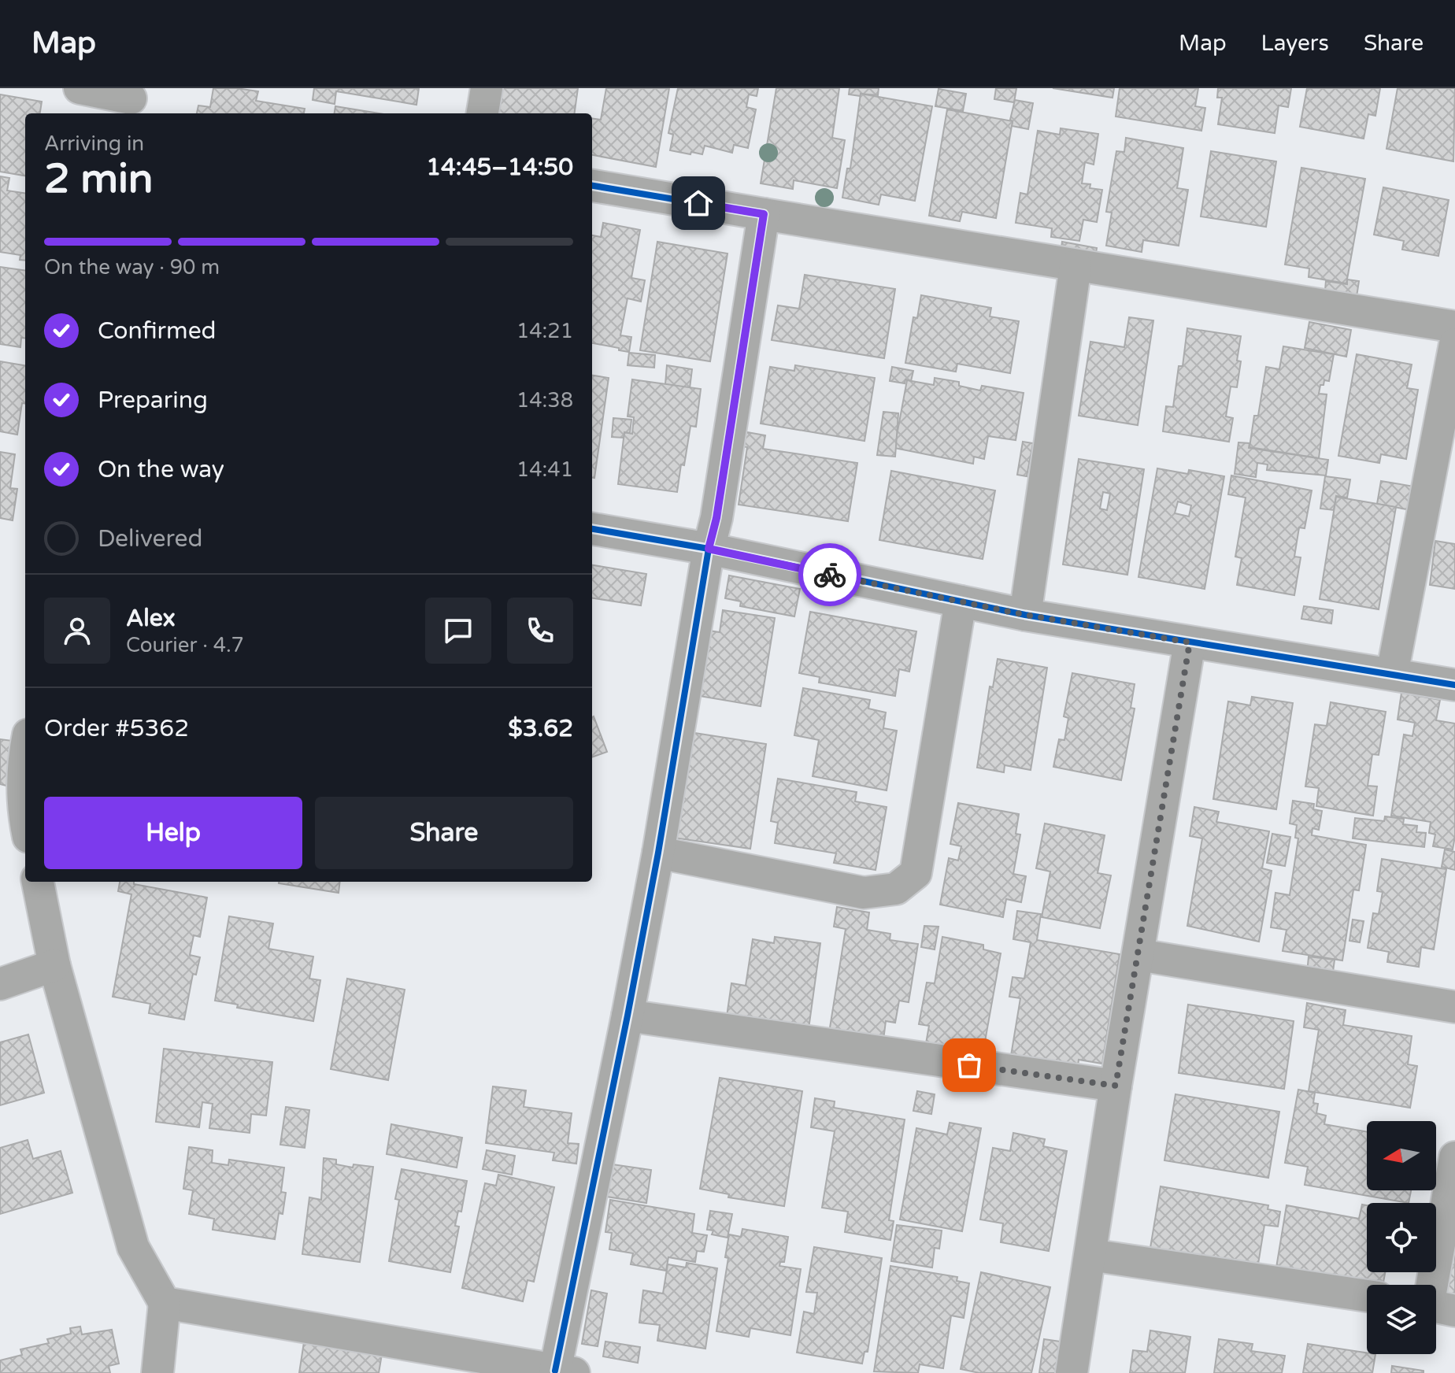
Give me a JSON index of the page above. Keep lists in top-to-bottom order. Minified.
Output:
{"north":"left","page":{"header":"Map","nav":["Map","Layers","Share"],"heading":["2 min","Arriving in","14:45–14:50"],"panel":["Alex","Courier · 4.7","Order #5362","$3.62"],"bar":"On the way · 90 m","list":[["Confirmed","14:21"],["Preparing","14:38"],["On the way","14:41"],"Delivered"],"buttons":["Help","Share"]}}
